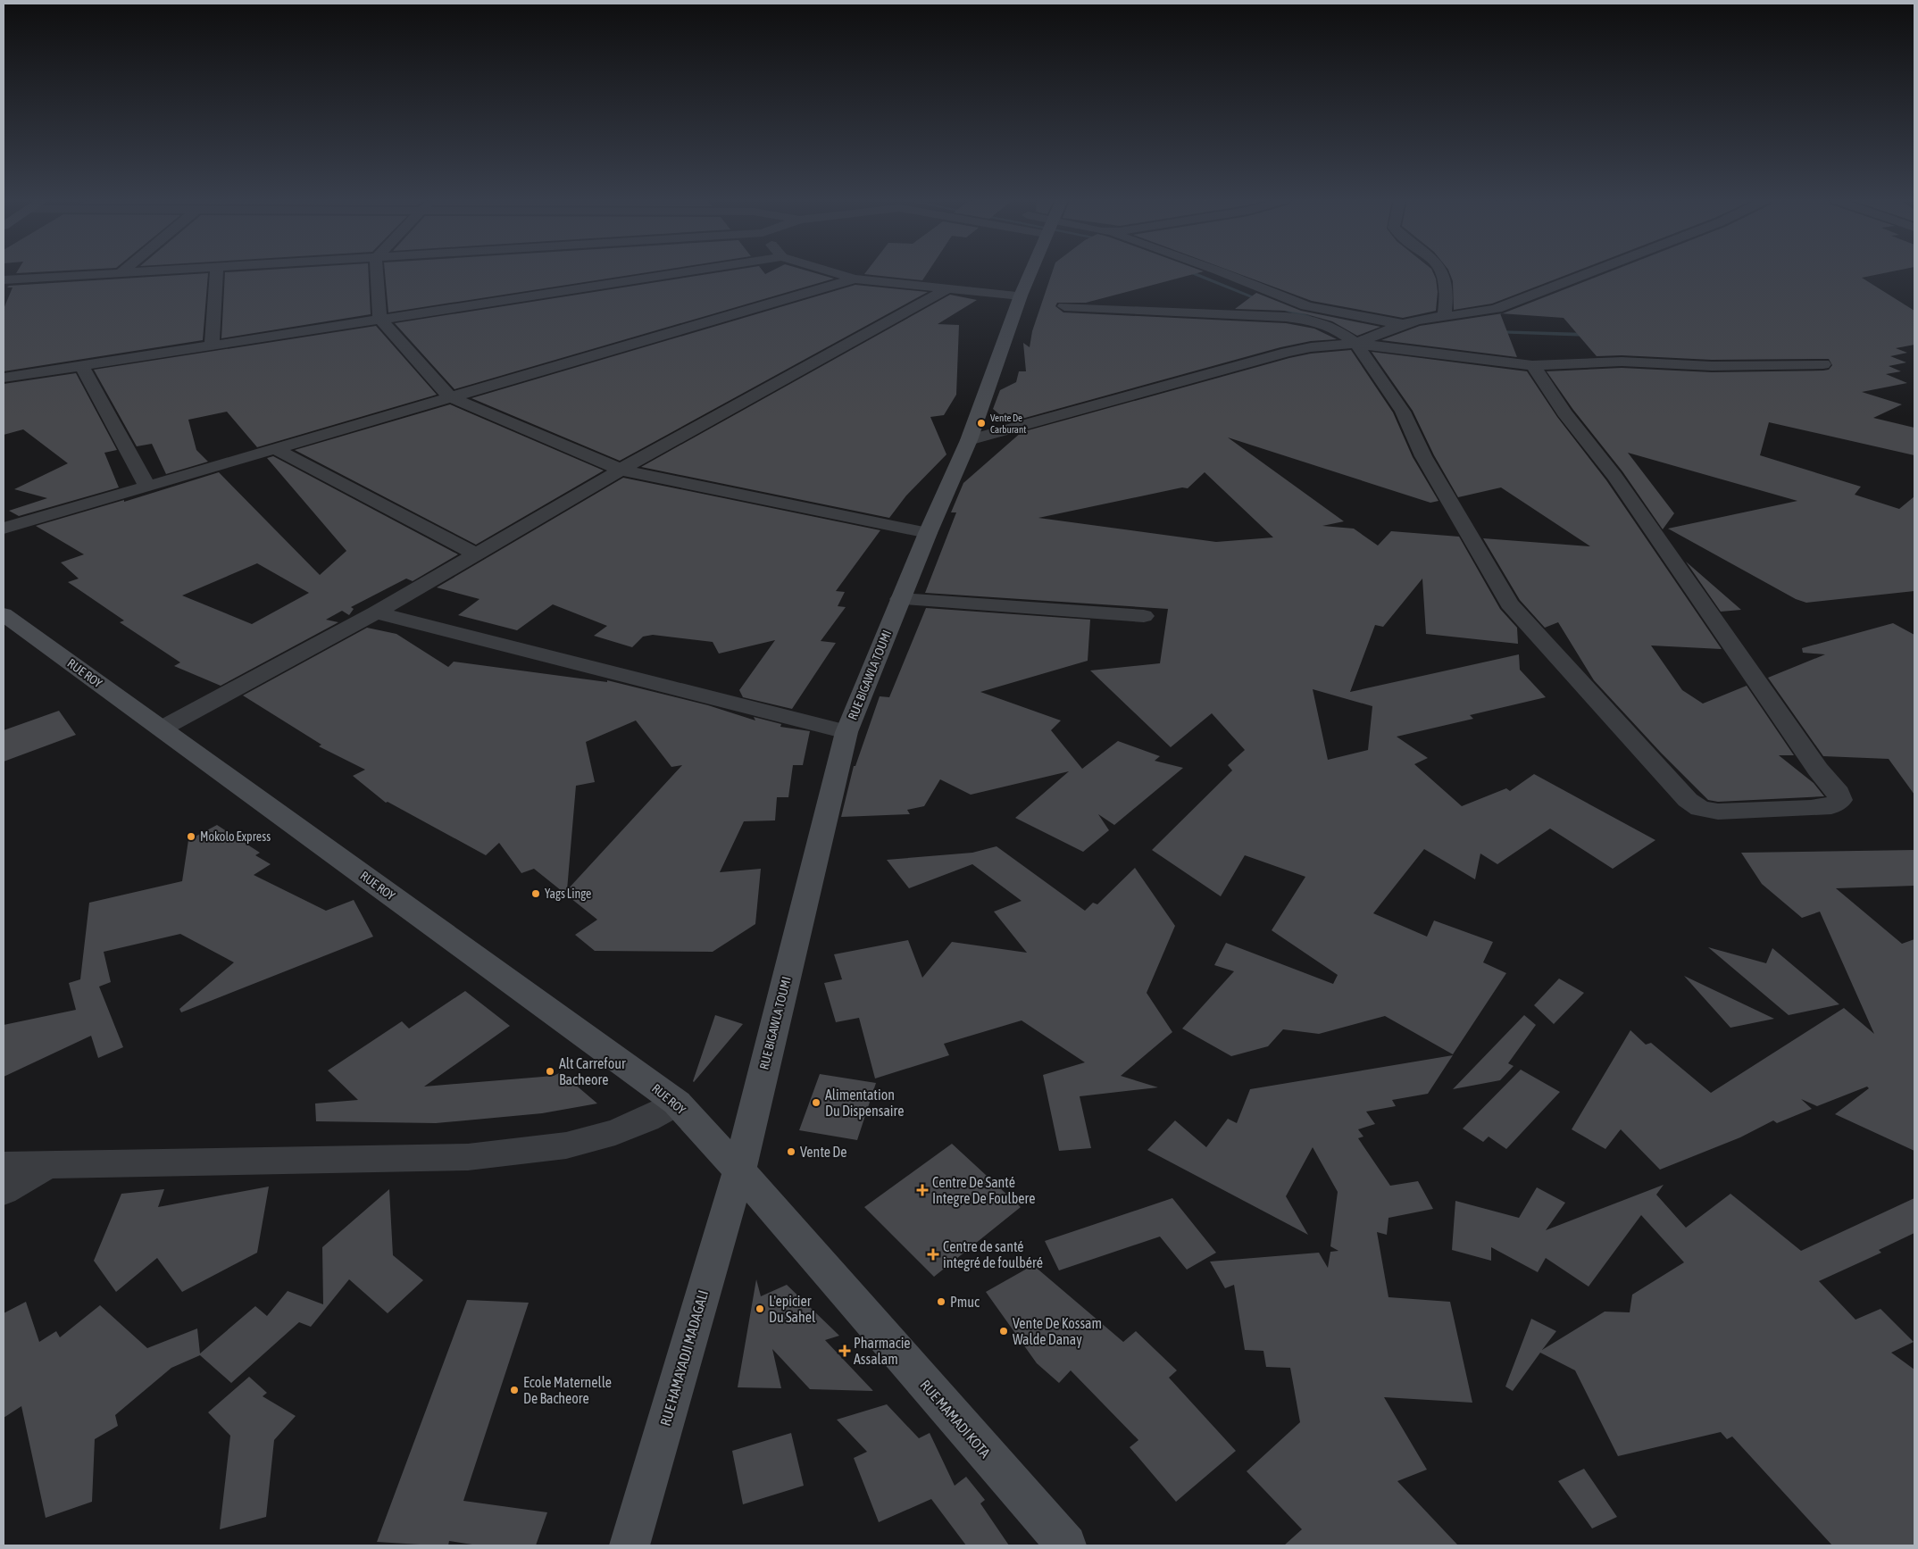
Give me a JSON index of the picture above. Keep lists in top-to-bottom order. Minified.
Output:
{"streets":{"street":["RUE ROY","RUE BIGAWLA TOUMI","RUE HAMAYADJI MADAGALI","RUE MAMADI KOTA"]},"crossings":[["RUE ROY","RUE BIGAWLA TOUMI"],["RUE ROY","RUE HAMAYADJI MADAGALI"],["RUE ROY","RUE MAMADI KOTA"],["RUE BIGAWLA TOUMI","RUE HAMAYADJI MADAGALI"],["RUE BIGAWLA TOUMI","RUE MAMADI KOTA"],["RUE HAMAYADJI MADAGALI","RUE MAMADI KOTA"]],"places":{"other":["Vente De Carburant","Mokolo Express","Yags Linge","Alt Carrefour Bacheore","Alimentation Du Dispensaire","Vente De","Pmuc","L'epicier Du Sahel","Vente De Kossam Walde Danay","Ecole Maternelle De Bacheore"],"health":["Centre De Santé Integre De Foulbere","Centre de santé integré de foulbéré","Pharmacie Assalam"]}}
